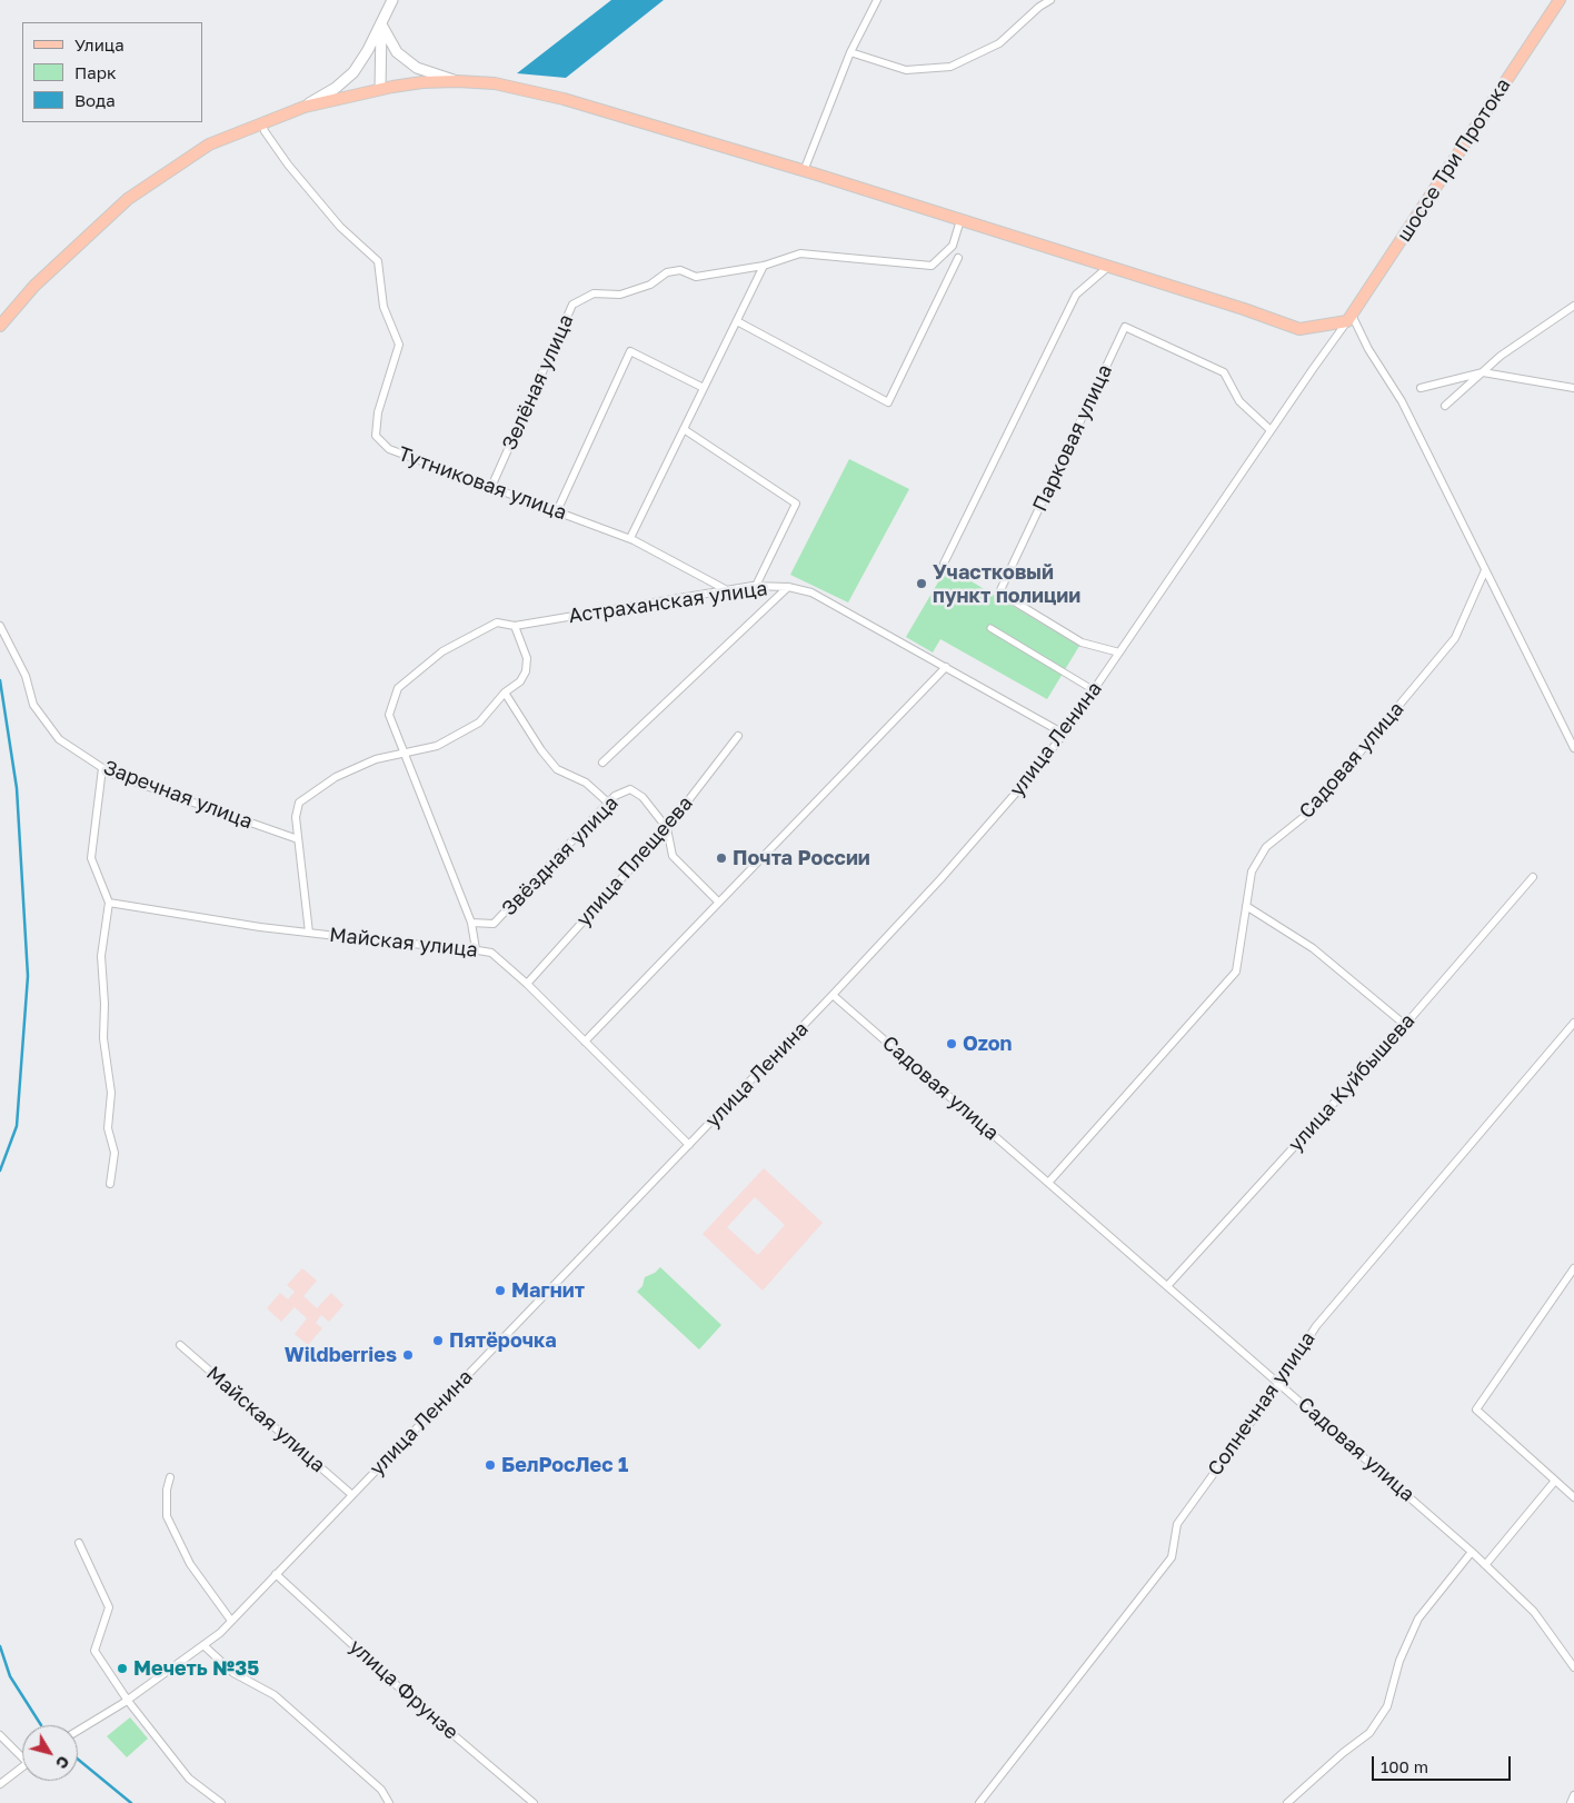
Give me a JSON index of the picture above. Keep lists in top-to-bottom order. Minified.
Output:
{"streets":{"main road":["шоссе Три Протока"],"street":["Зелёная улица","Парковая улица","Тутниковая улица","Астраханская улица","улица Ленина","Садовая улица","Заречная улица","Звёздная улица","улица Плещеева","Майская улица","улица Куйбышева","Солнечная улица","улица Фрунзе"]},"crossings":[["шоссе Три Протока","улица Ленина"],["Зелёная улица","Тутниковая улица"],["Парковая улица","улица Ленина"],["Тутниковая улица","Астраханская улица"],["Астраханская улица","улица Ленина"],["Астраханская улица","Звёздная улица"],["Астраханская улица","Майская улица"],["улица Ленина","Садовая улица"],["улица Ленина","Майская улица"],["улица Ленина","улица Фрунзе"],["Садовая улица","улица Куйбышева"],["Садовая улица","Солнечная улица"],["Звёздная улица","улица Плещеева"],["улица Плещеева","Майская улица"]],"places":["Участковый пункт полиции","Почта России","Ozon","Магнит","Пятёрочка","Wildberries","БелРосЛес 1","Мечеть №35"],"legend":["Улица","Парк","Вода"],"scale_bar":"100 m","north":"bottom right"}
